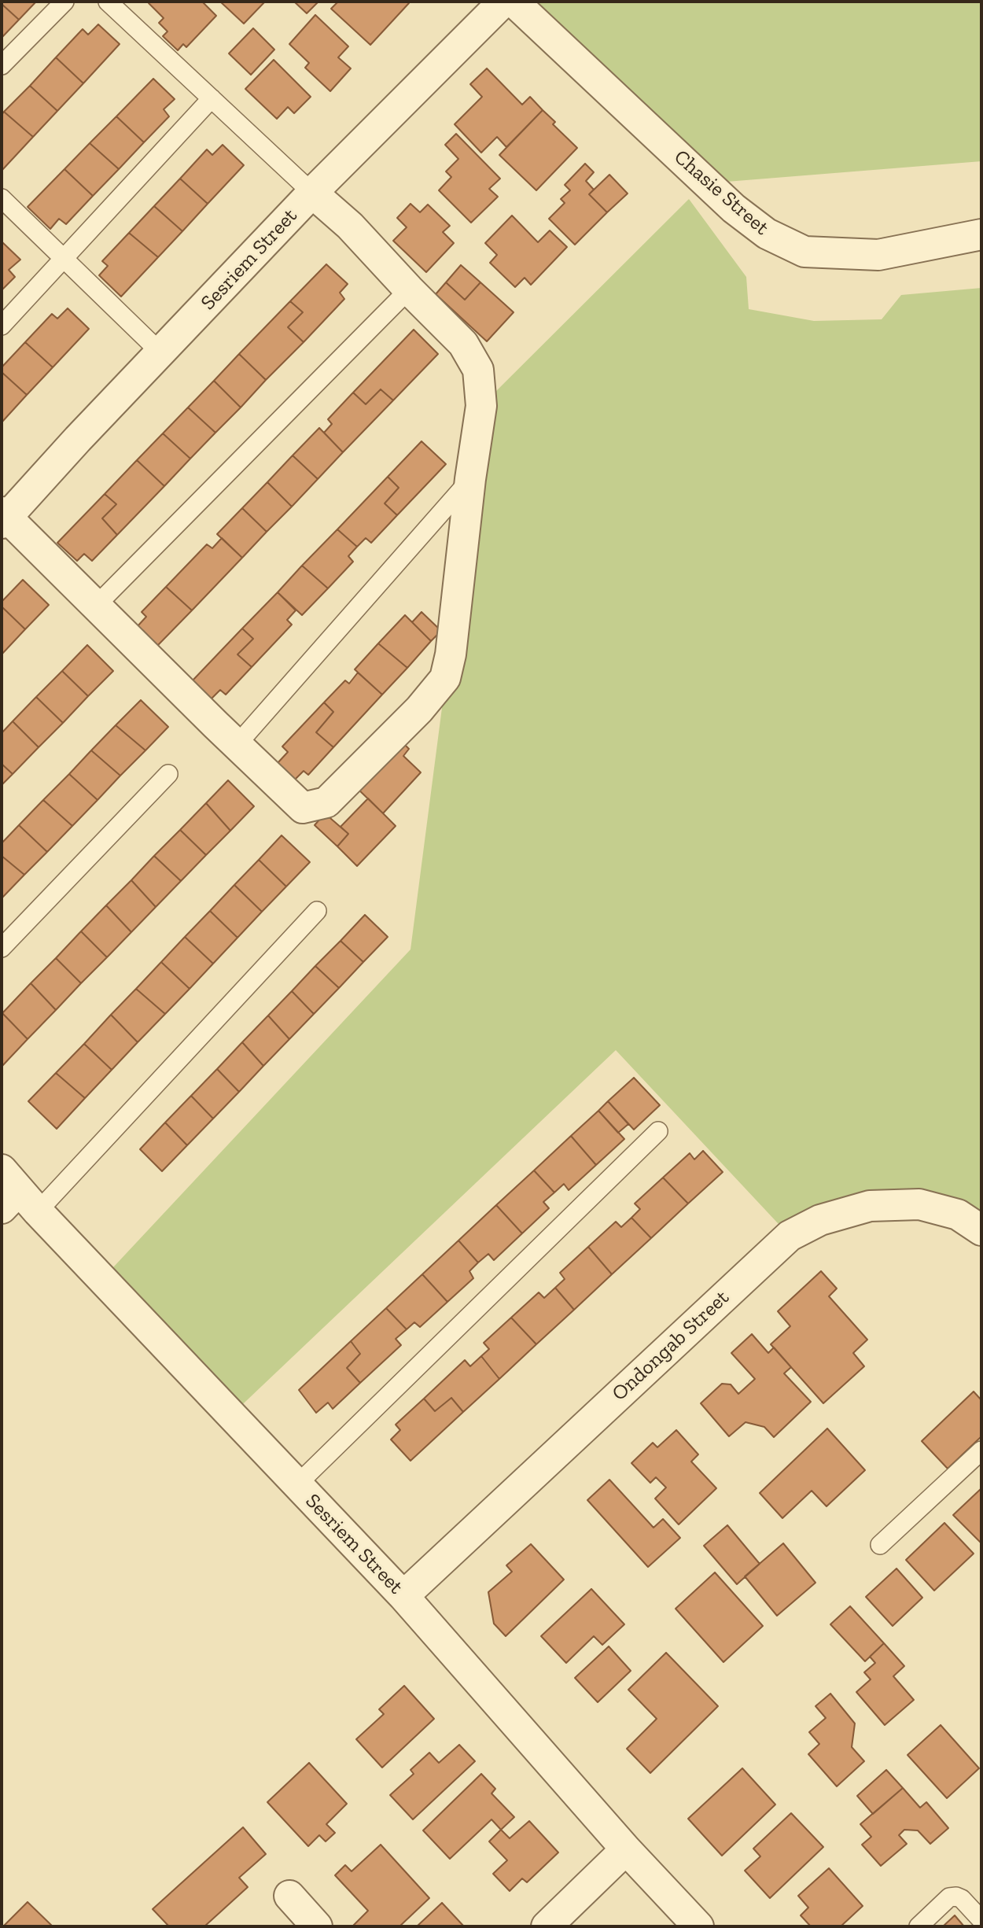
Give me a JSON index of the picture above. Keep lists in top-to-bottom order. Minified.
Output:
{"streets":{"street":["Chasie Street","Sesriem Street","Ondongab Street"]},"crossings":[["Sesriem Street","Ondongab Street"]]}
